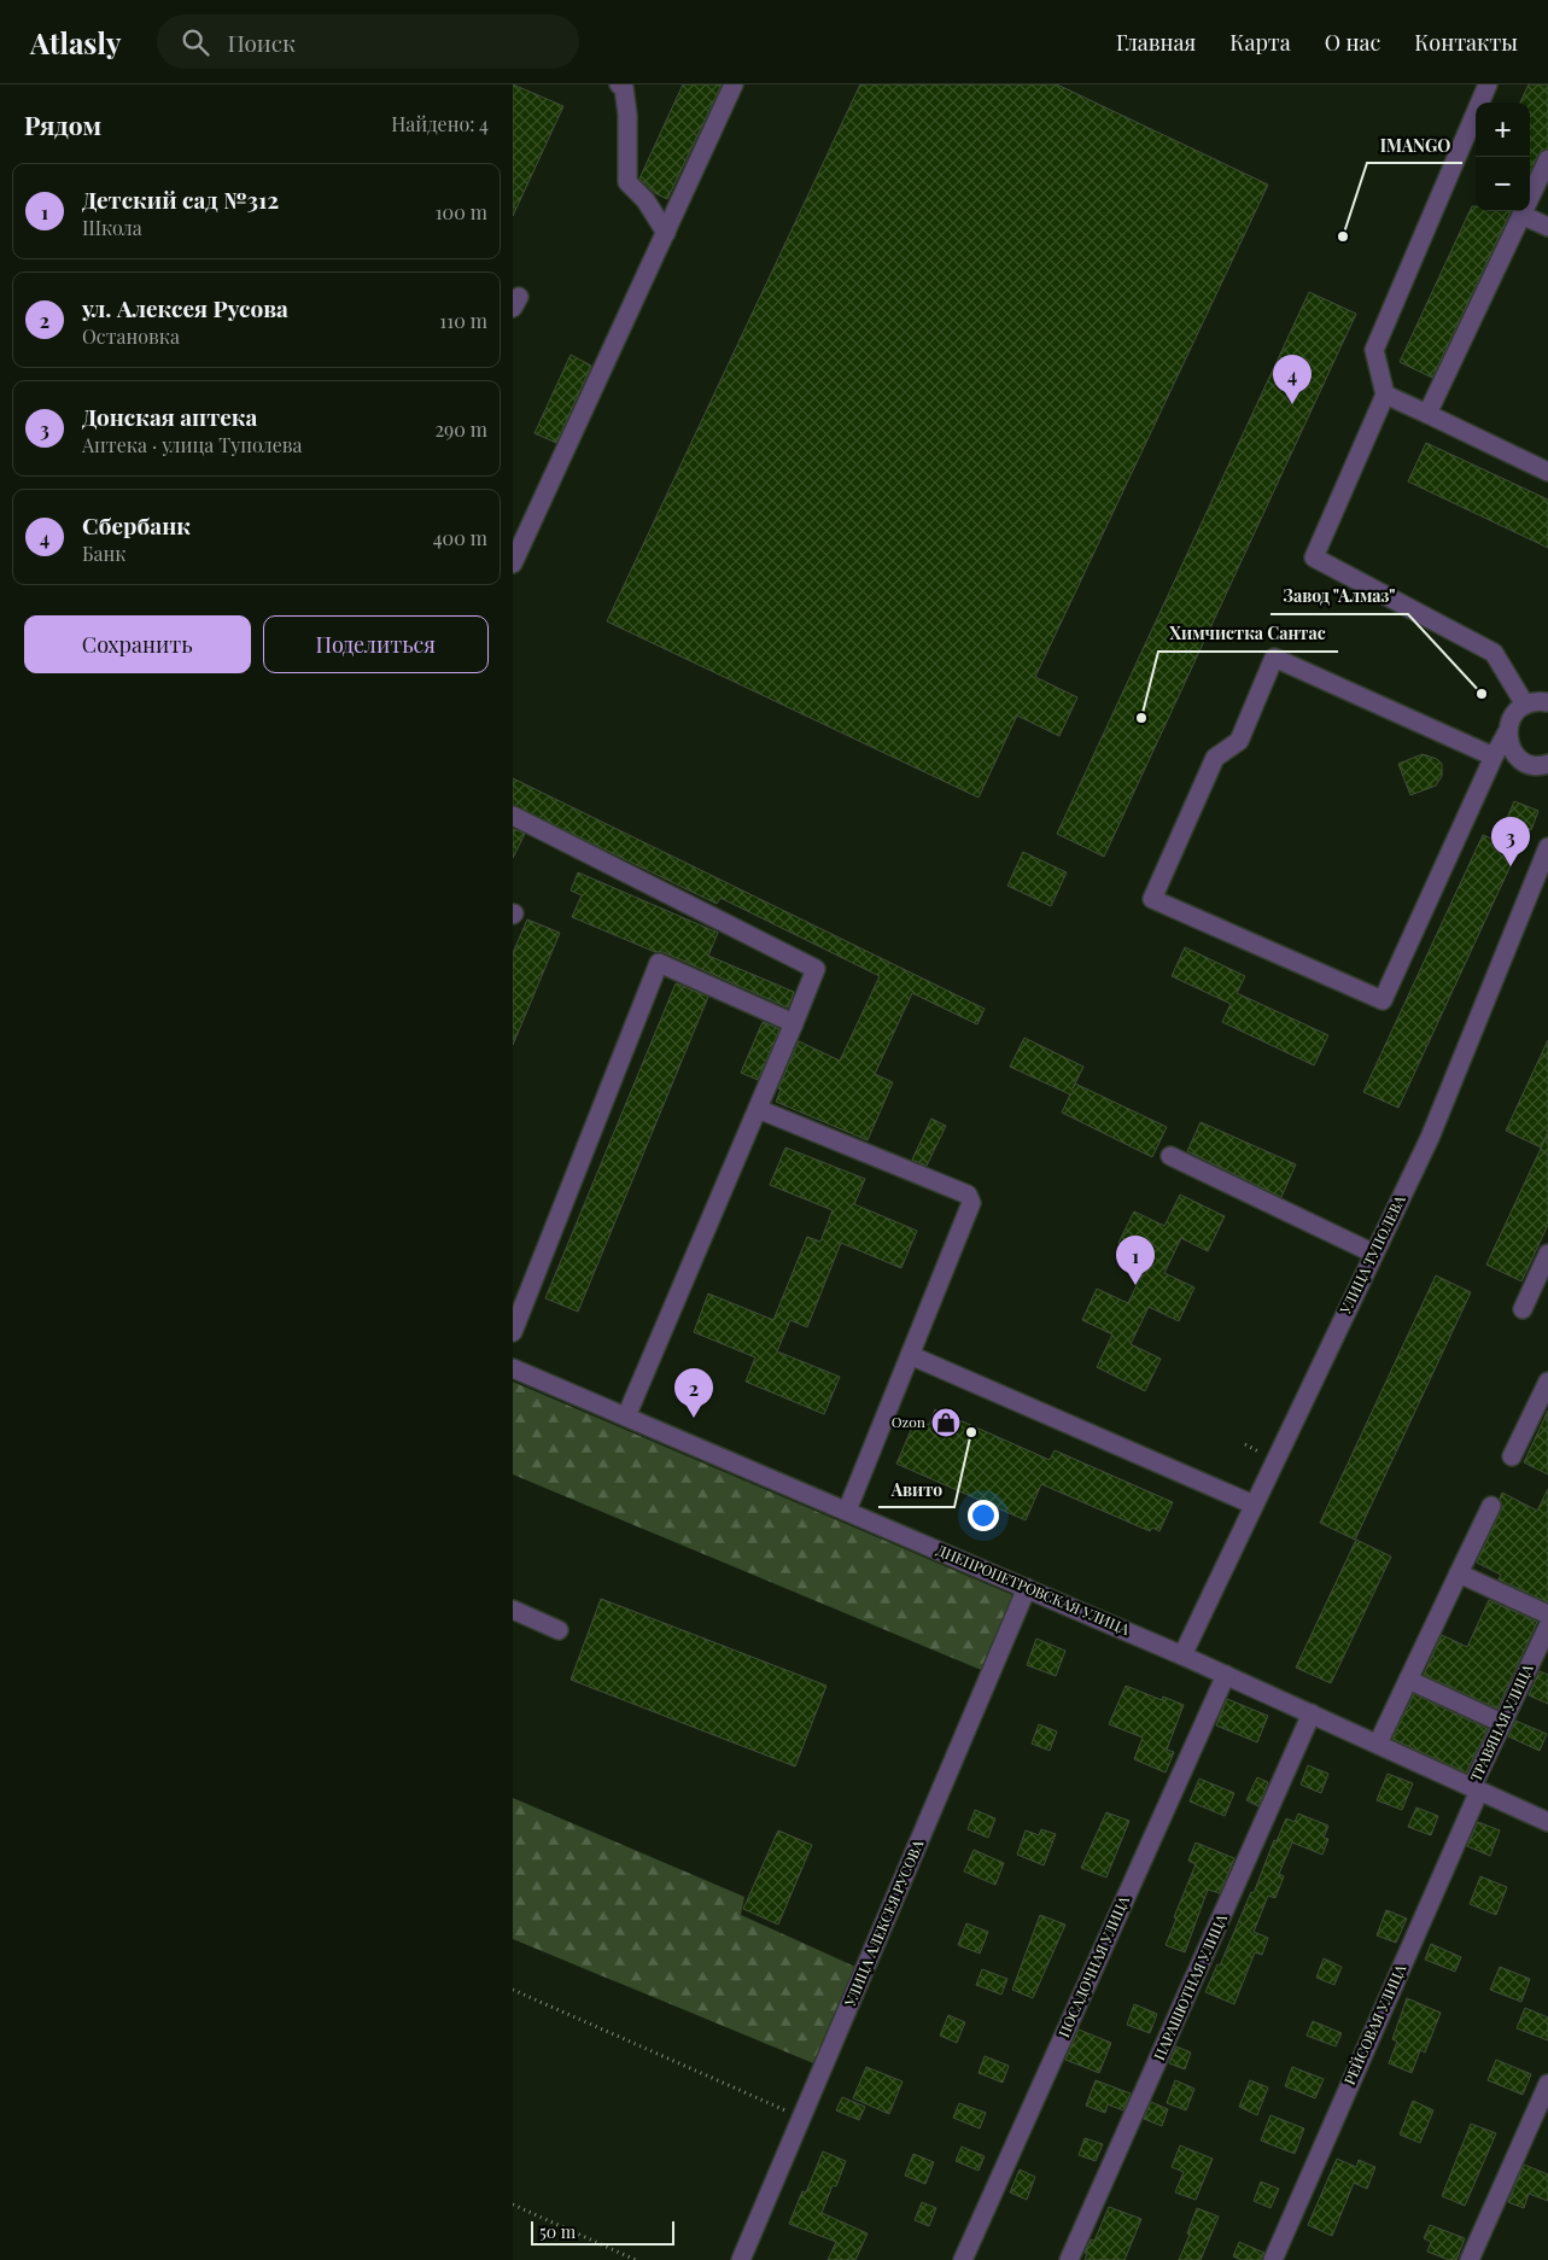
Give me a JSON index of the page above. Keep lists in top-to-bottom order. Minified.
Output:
{"streets":{"street":["УЛИЦА ТУПОЛЕВА","ДНЕПРОПЕТРОВСКАЯ УЛИЦА","ТРАВЯНАЯ УЛИЦА","УЛИЦА АЛЕКСЕЯ РУСОВА","ПОСАДОЧНАЯ УЛИЦА","ПАРАШЮТНАЯ УЛИЦА","РЕЙСОВАЯ УЛИЦА"]},"crossings":[["УЛИЦА ТУПОЛЕВА","ДНЕПРОПЕТРОВСКАЯ УЛИЦА"],["ДНЕПРОПЕТРОВСКАЯ УЛИЦА","ТРАВЯНАЯ УЛИЦА"],["ДНЕПРОПЕТРОВСКАЯ УЛИЦА","УЛИЦА АЛЕКСЕЯ РУСОВА"],["ДНЕПРОПЕТРОВСКАЯ УЛИЦА","ПОСАДОЧНАЯ УЛИЦА"],["ДНЕПРОПЕТРОВСКАЯ УЛИЦА","ПАРАШЮТНАЯ УЛИЦА"],["ДНЕПРОПЕТРОВСКАЯ УЛИЦА","РЕЙСОВАЯ УЛИЦА"],["ТРАВЯНАЯ УЛИЦА","РЕЙСОВАЯ УЛИЦА"]],"places":{"other":["IMANGO","Завод \"Алмаз\"","Химчистка Сантас","Авито"],"shop":["Ozon"]},"scale_bar":"50 m","page":{"header":"Atlasly","search":"Поиск","nav":["Главная","Карта","О нас","Контакты"],"heading":["Рядом","Найдено: 4"],"map_buttons":["+","−"],"list":[{"mark":"1","name":"Детский сад №312","note":"Школа","value":"100 m"},{"mark":"2","name":"ул. Алексея Русова","note":"Остановка","value":"110 m"},{"mark":"3","name":"Донская аптека","note":"Аптека · улица Туполева","value":"290 m"},{"mark":"4","name":"Сбербанк","note":"Банк","value":"400 m"}],"pins":["4","3","1","2"],"buttons":["Сохранить","Поделиться"],"scale":"50 m"}}
